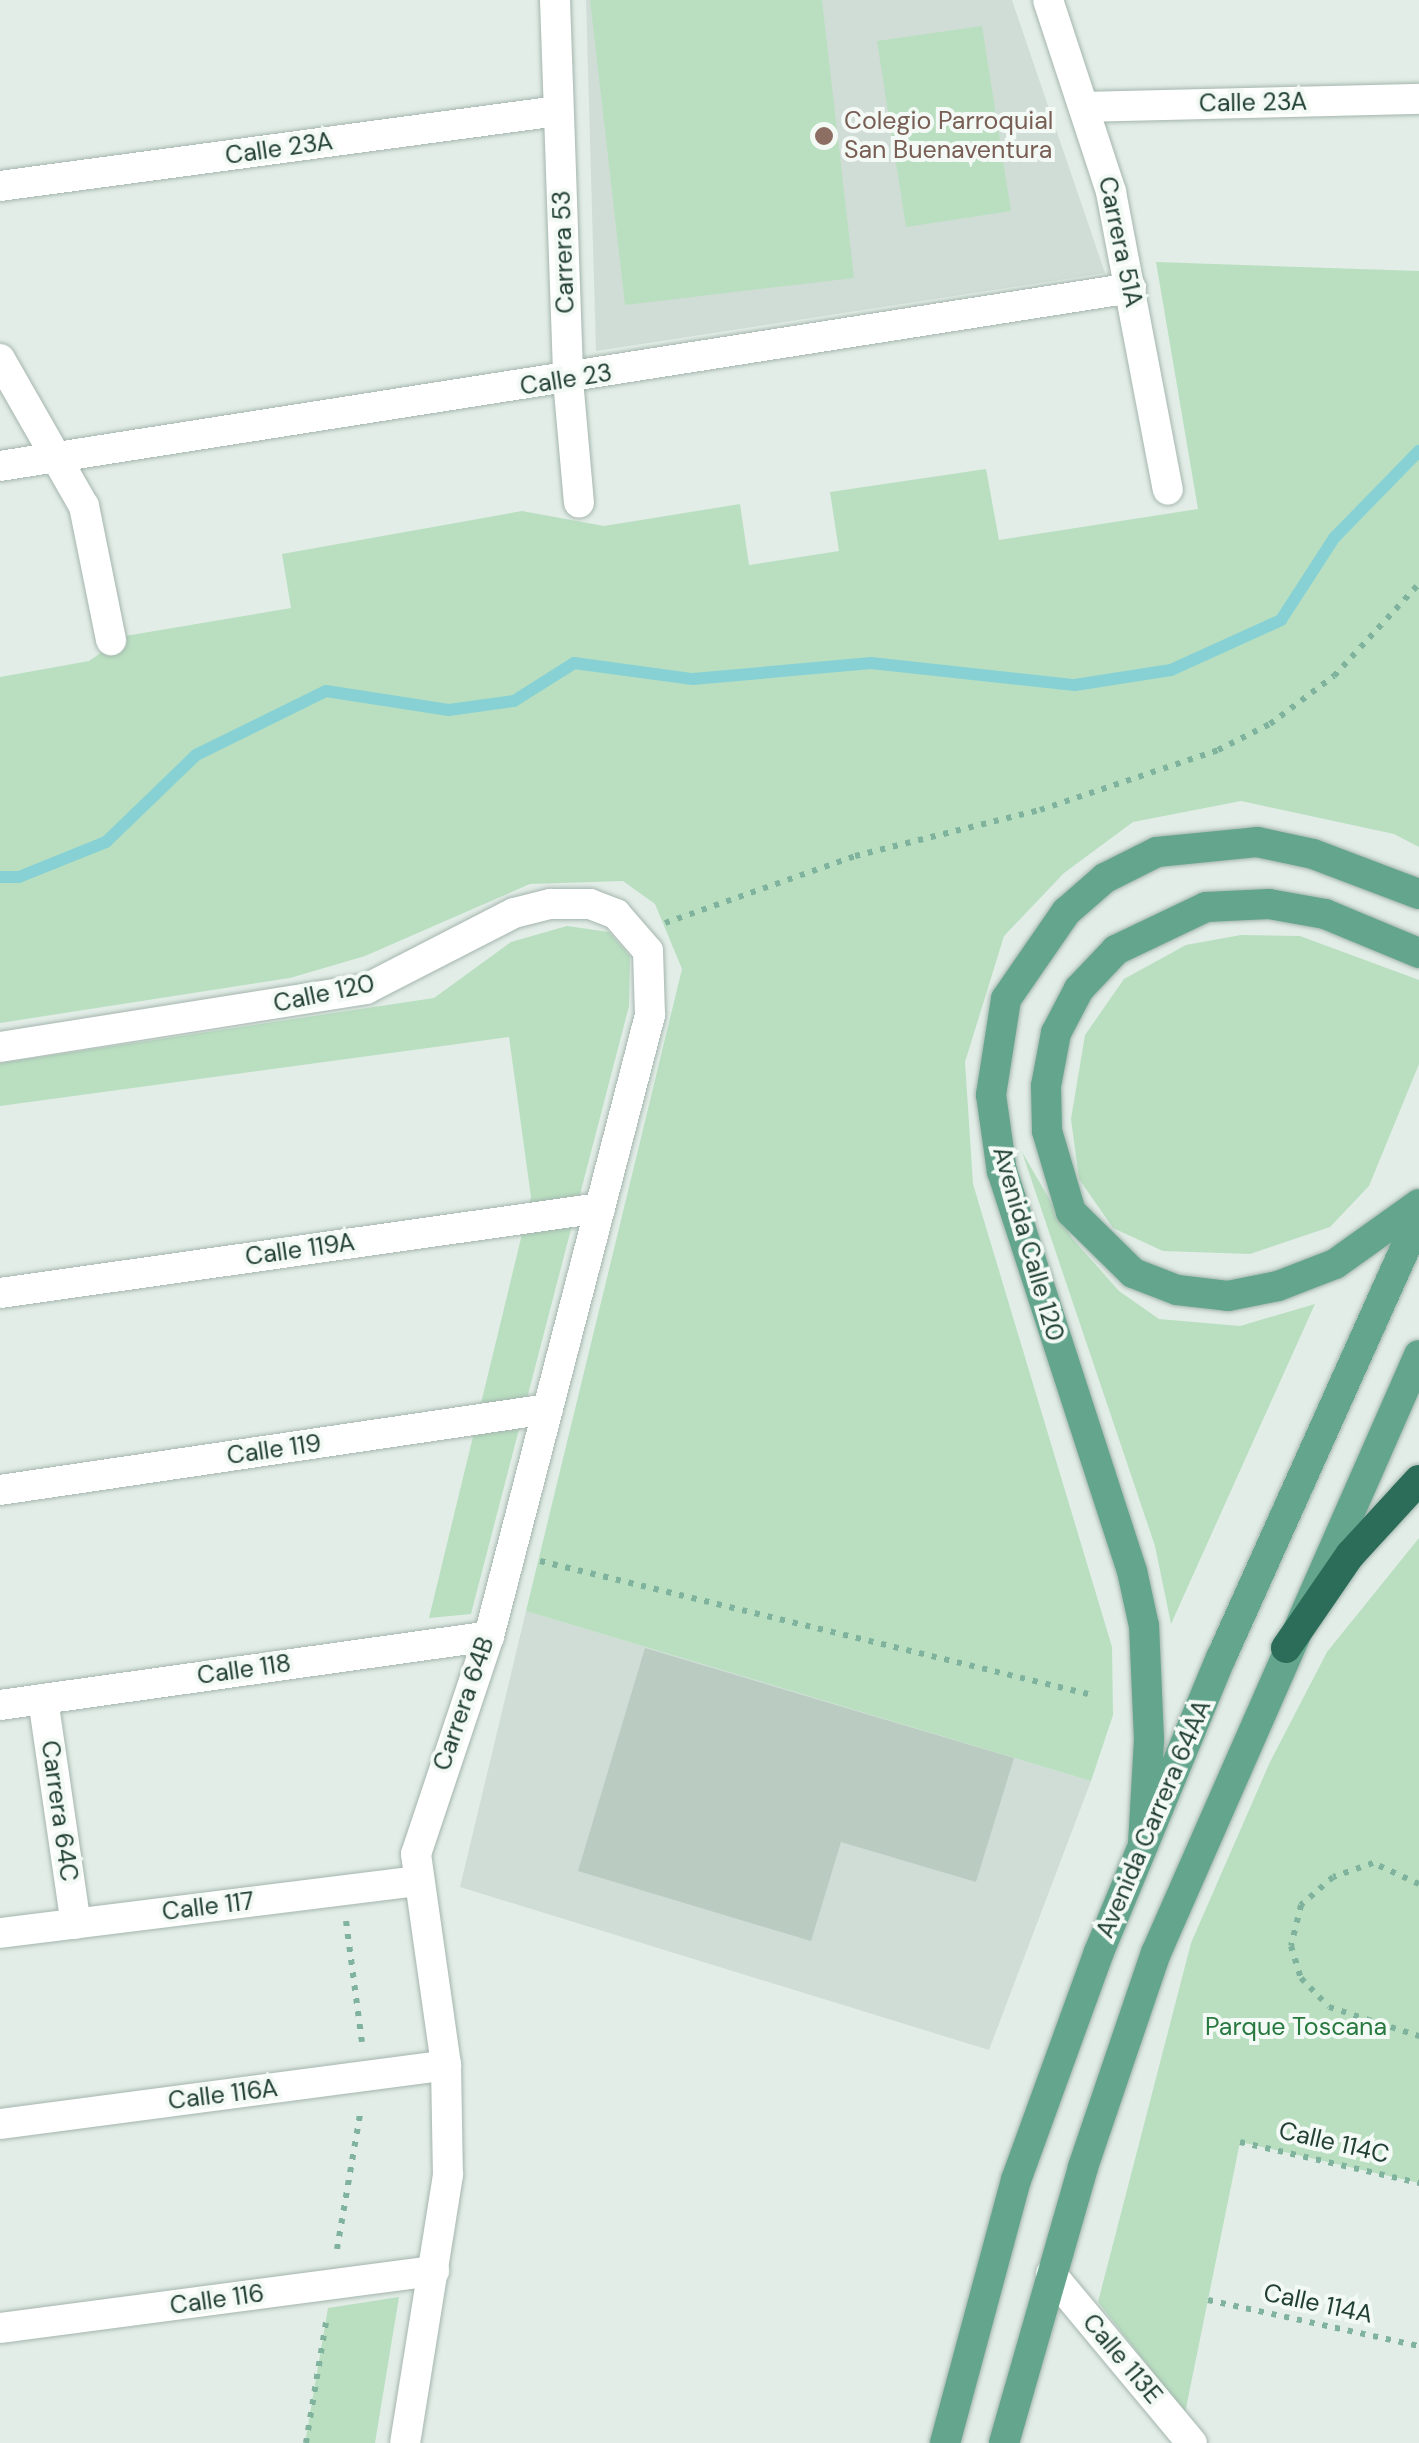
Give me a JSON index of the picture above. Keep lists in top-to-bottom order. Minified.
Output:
{"streets":{"main road":["Avenida Calle 120","Avenida Carrera 64AA"],"street":["Calle 23A","Carrera 51A","Carrera 53","Calle 23","Calle 120","Calle 119A","Calle 119","Calle 118","Carrera 64B","Carrera 64C","Calle 117","Calle 116A","Calle 116","Calle 113E"],"path":["Calle 114C","Calle 114A"]},"crossings":[["Calle 23A","Carrera 51A"],["Calle 23A","Carrera 53"],["Carrera 51A","Calle 23"],["Carrera 53","Calle 23"],["Calle 120","Carrera 64B"],["Avenida Calle 120","Avenida Carrera 64AA"],["Calle 119A","Carrera 64B"],["Calle 119","Carrera 64B"],["Calle 118","Carrera 64B"],["Calle 118","Carrera 64C"],["Carrera 64B","Calle 117"],["Carrera 64B","Calle 116A"],["Carrera 64B","Calle 116"],["Carrera 64C","Calle 117"],["Avenida Carrera 64AA","Calle 113E"]],"parks":["Parque Toscana"],"places":["Colegio Parroquial San Buenaventura"]}
